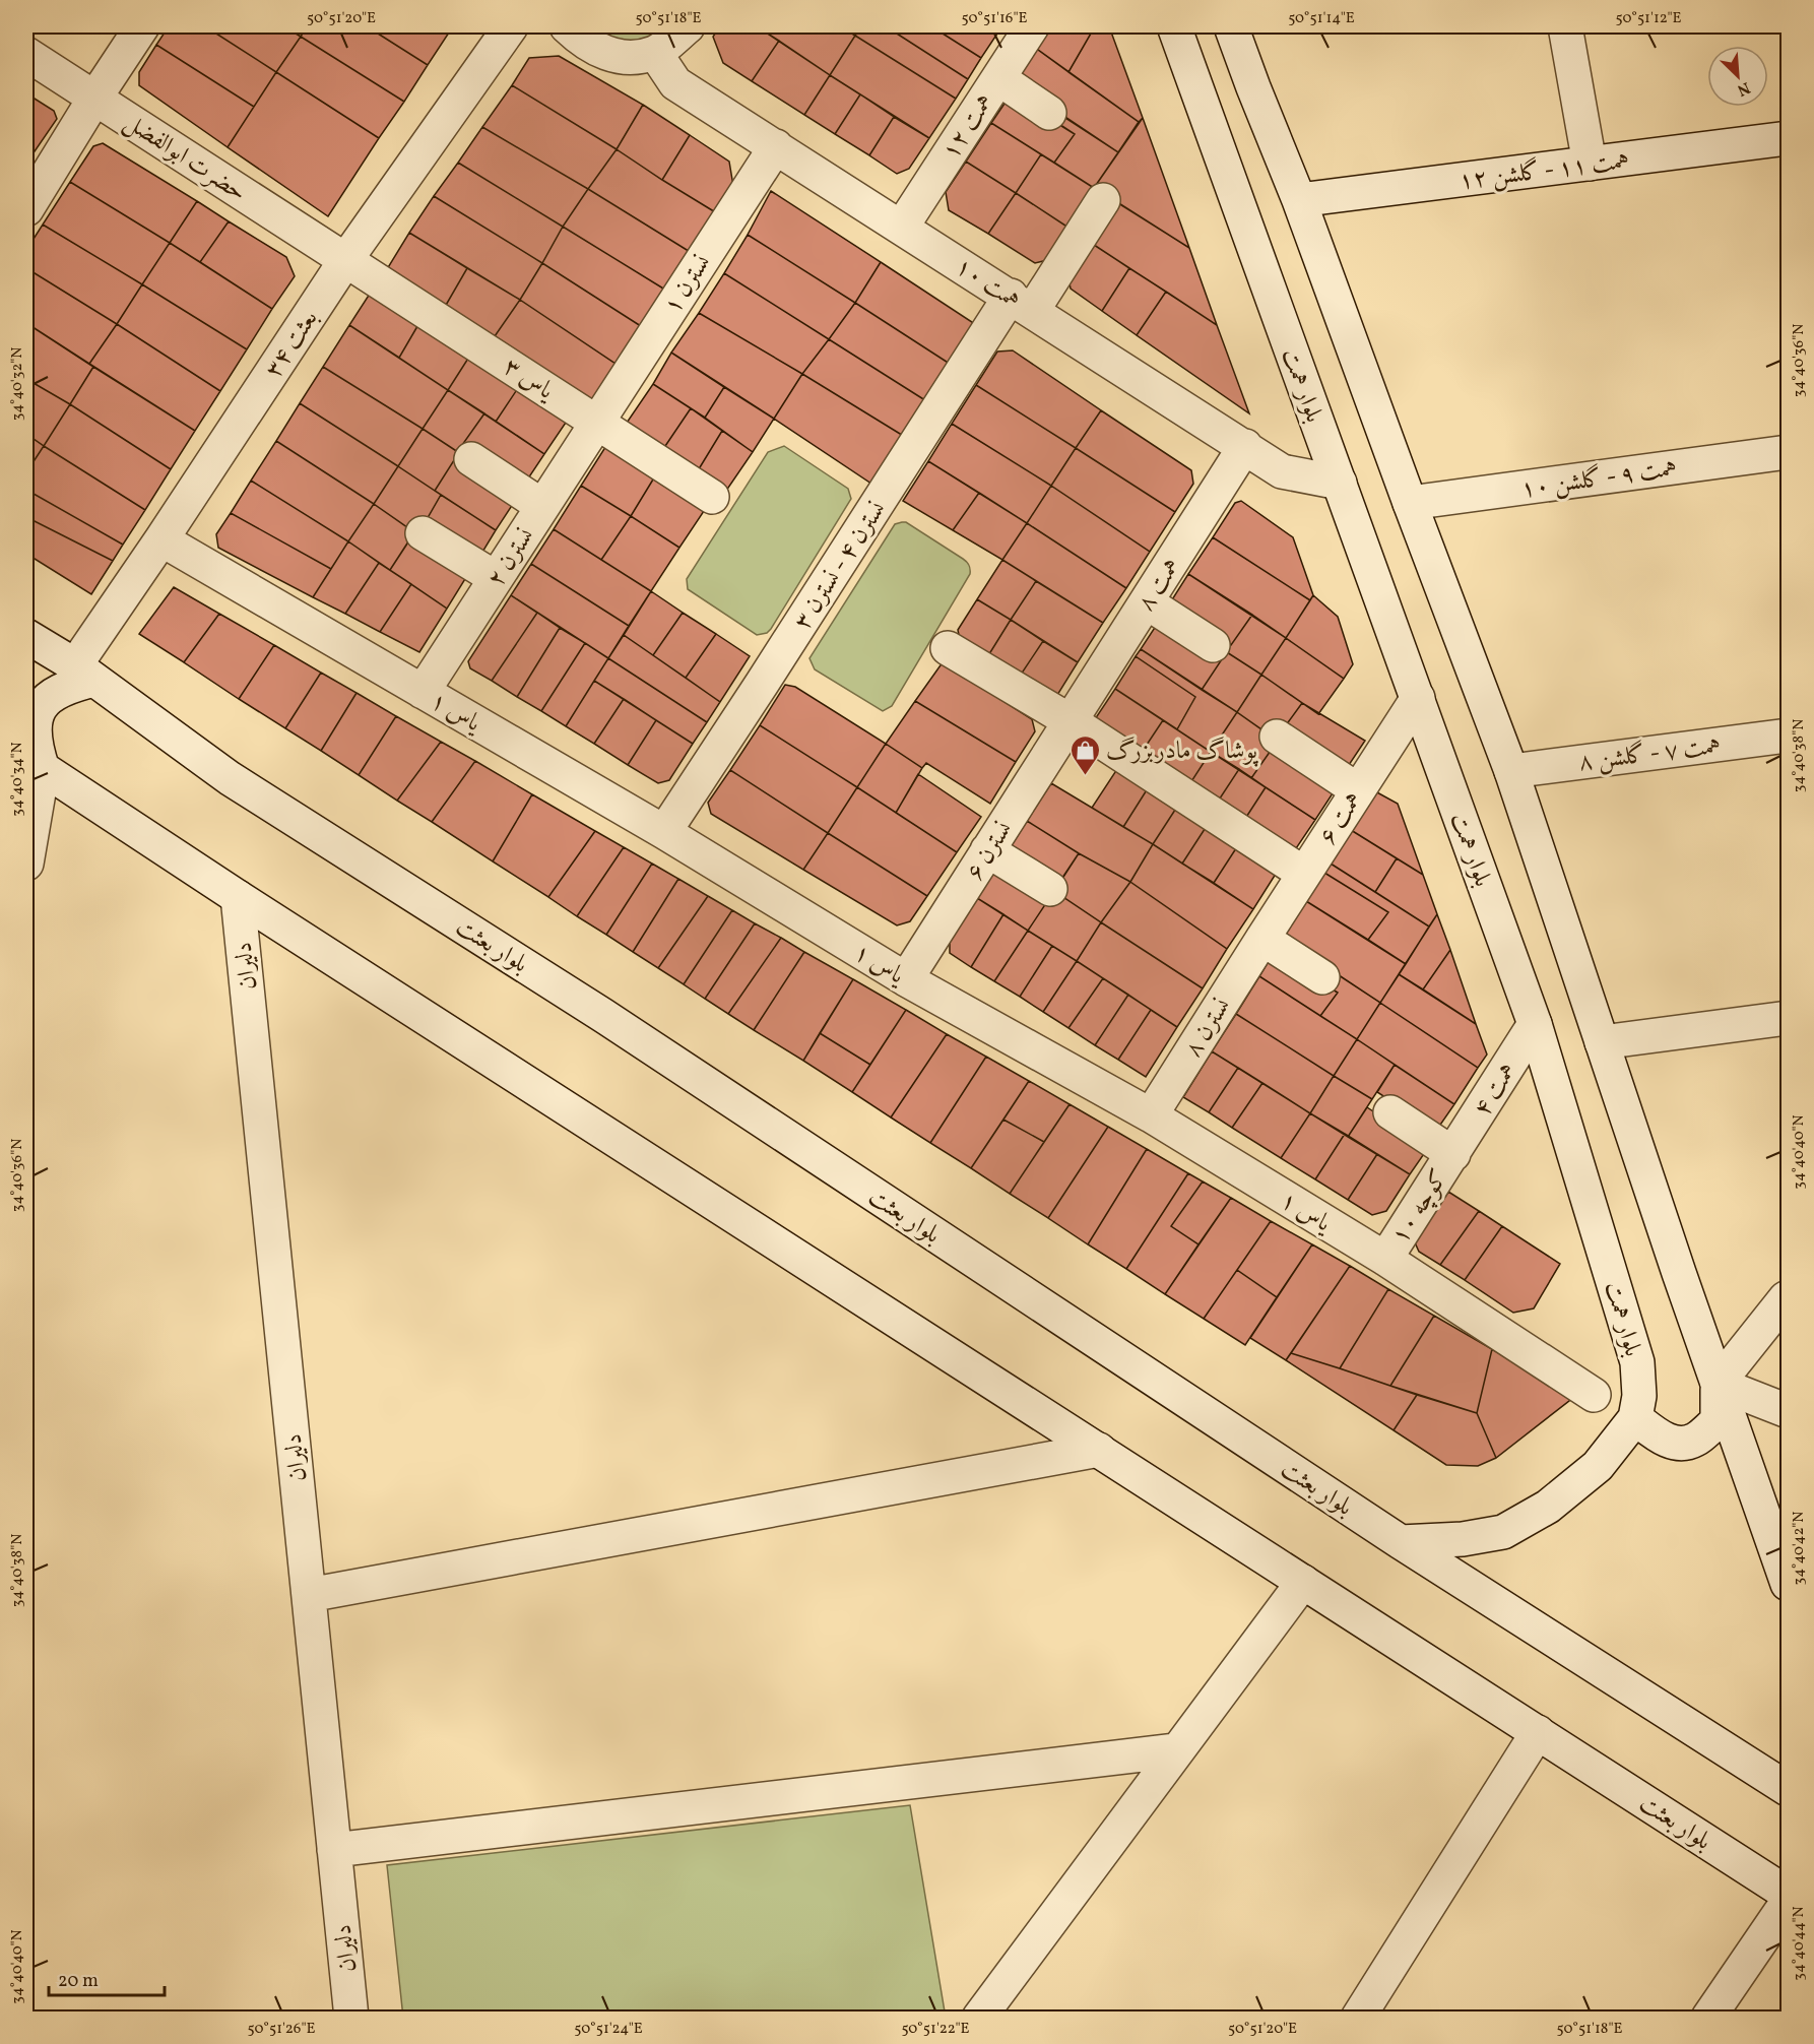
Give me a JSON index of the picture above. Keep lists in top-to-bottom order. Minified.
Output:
{"streets":{"street":["همت ۱۲","حضرت ابوالفضل","همت ۱۱ - گلشن ۱۲","همت ۱۰","نسترن ۱","بعثت ۳۴","یاس ۳","بلوار همت","همت ۹ - گلشن ۱۰","نسترن ۲","نسترن ۴ - نسترن ۳","همت ۸","یاس ۱","همت ۷ - گلشن ۸","همت ۶","نسترن ۶","بلوار بعثت","دلیران","نسترن ۸","همت ۴","کوچه ۱۰"]},"crossings":[["همت ۱۲","همت ۱۰"],["حضرت ابوالفضل","بعثت ۳۴"],["حضرت ابوالفضل","یاس ۳"],["همت ۱۰","نسترن ۱"],["همت ۱۰","بلوار همت"],["همت ۱۰","نسترن ۴ - نسترن ۳"],["همت ۱۰","همت ۸"],["نسترن ۱","یاس ۳"],["نسترن ۱","نسترن ۲"],["بعثت ۳۴","یاس ۳"],["بعثت ۳۴","یاس ۱"],["بعثت ۳۴","بلوار بعثت"],["یاس ۳","نسترن ۲"],["بلوار همت","همت ۶"],["بلوار همت","همت ۴"],["نسترن ۲","یاس ۱"],["نسترن ۴ - نسترن ۳","یاس ۱"],["همت ۸","نسترن ۶"],["یاس ۱","نسترن ۶"],["یاس ۱","نسترن ۸"],["یاس ۱","کوچه ۱۰"],["همت ۶","نسترن ۸"],["بلوار بعثت","دلیران"],["همت ۴","کوچه ۱۰"]],"places":{"shop":["پوشاگ مادربزرگ"]},"scale_bar":"20 m","north":"bottom right","coordinates":["50°51'20\"E","50°51'18\"E","50°51'16\"E","50°51'14\"E","50°51'12\"E","34°40'36\"N","34°40'32\"N","34°40'38\"N","34°40'34\"N","34°40'40\"N","34°40'42\"N","34°40'44\"N","50°51'26\"E","50°51'24\"E","50°51'22\"E"]}
